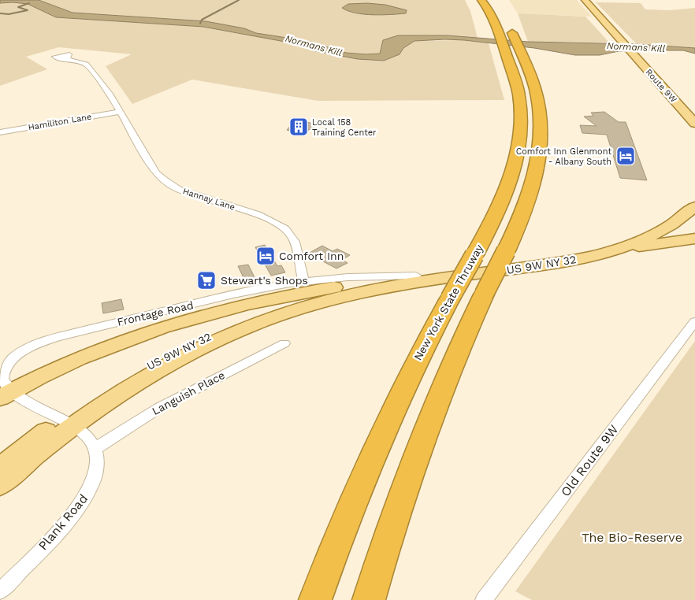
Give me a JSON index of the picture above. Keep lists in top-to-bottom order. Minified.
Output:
{"streets":{"highway":["New York State Thruway"],"main road":["Route 9W","US 9W NY 32"],"street":["Hamiliton Lane","Hannay Lane","Frontage Road","Languish Place","Old Route 9W","Plank Road"]},"crossings":[["Hamiliton Lane","Hannay Lane"],["Hannay Lane","Frontage Road"],["Languish Place","Plank Road"]],"water":["Normans Kill"],"parks":["The Bio-Reserve"],"places":{"building":["Local 158 Training Center"],"hotel":["Comfort Inn Glenmont - Albany South","Comfort Inn"],"supermarket":["Stewart's Shops"]}}
